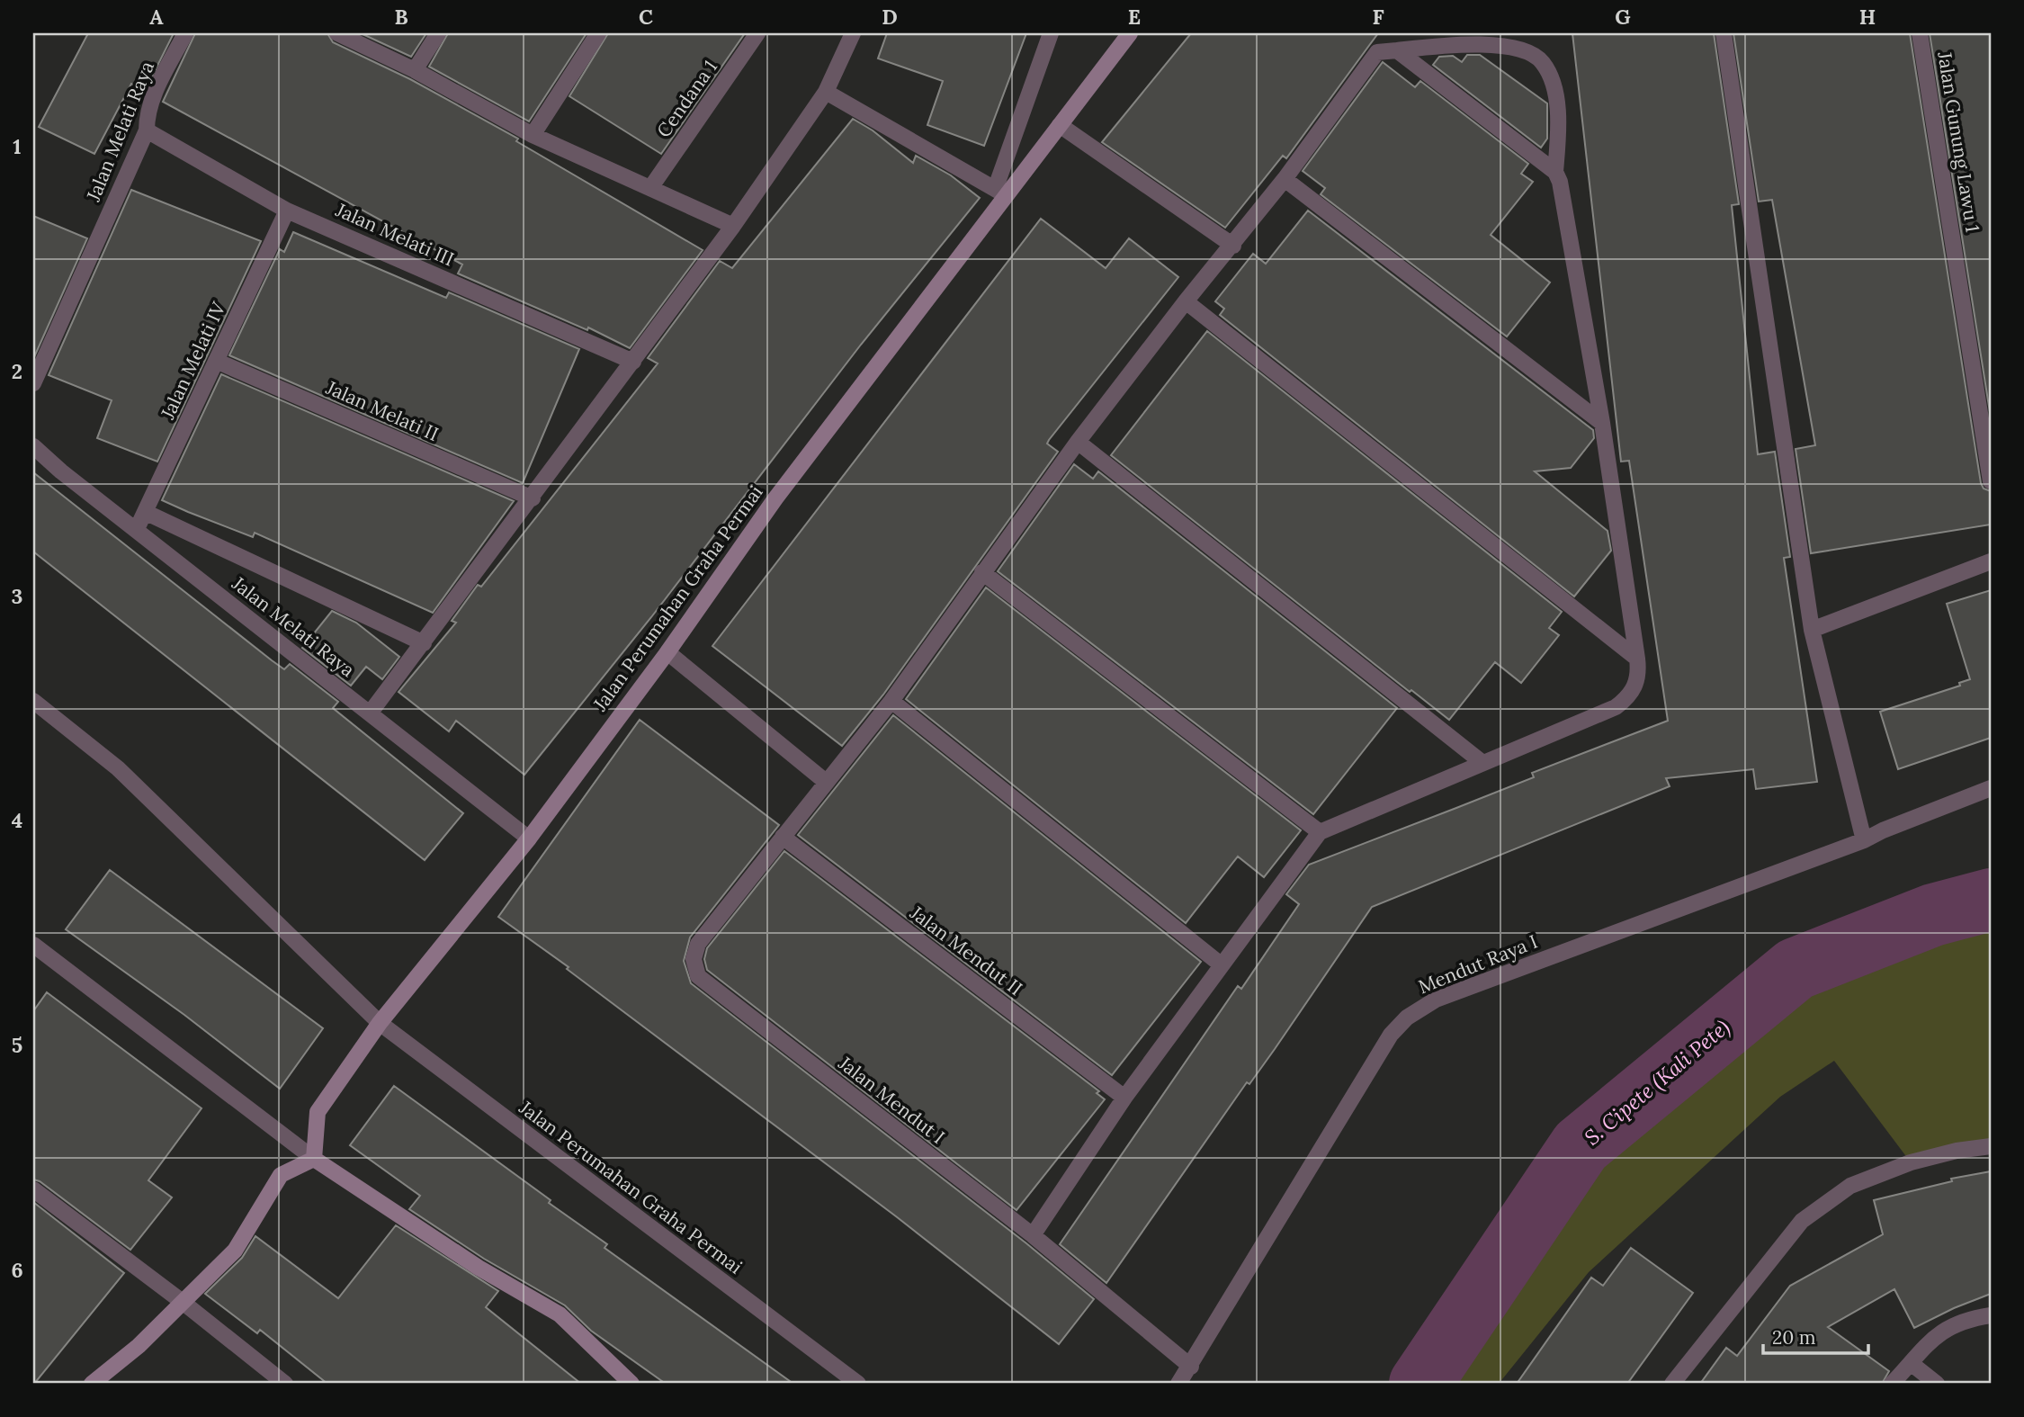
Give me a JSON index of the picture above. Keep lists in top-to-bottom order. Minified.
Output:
{"streets":{"street":["Cendana 1","Jalan Melati Raya","Jalan Gunung Lawu 1","Jalan Melati III","Jalan Melati IV","Jalan Melati II","Jalan Perumahan Graha Permai","Jalan Mendut II","Mendut Raya I","Jalan Mendut I"]},"crossings":[["Jalan Melati Raya","Jalan Melati III"],["Jalan Melati Raya","Jalan Melati IV"],["Jalan Melati Raya","Jalan Perumahan Graha Permai"],["Jalan Melati III","Jalan Melati IV"],["Jalan Melati IV","Jalan Melati II"],["Jalan Mendut II","Jalan Mendut I"],["Mendut Raya I","Jalan Mendut I"]],"water":["S. Cipete (Kali Pete)"],"scale_bar":"20 m","grid":{"columns":["A","B","C","D","E","F","G","H"],"rows":["1","2","3","4","5","6"]}}
